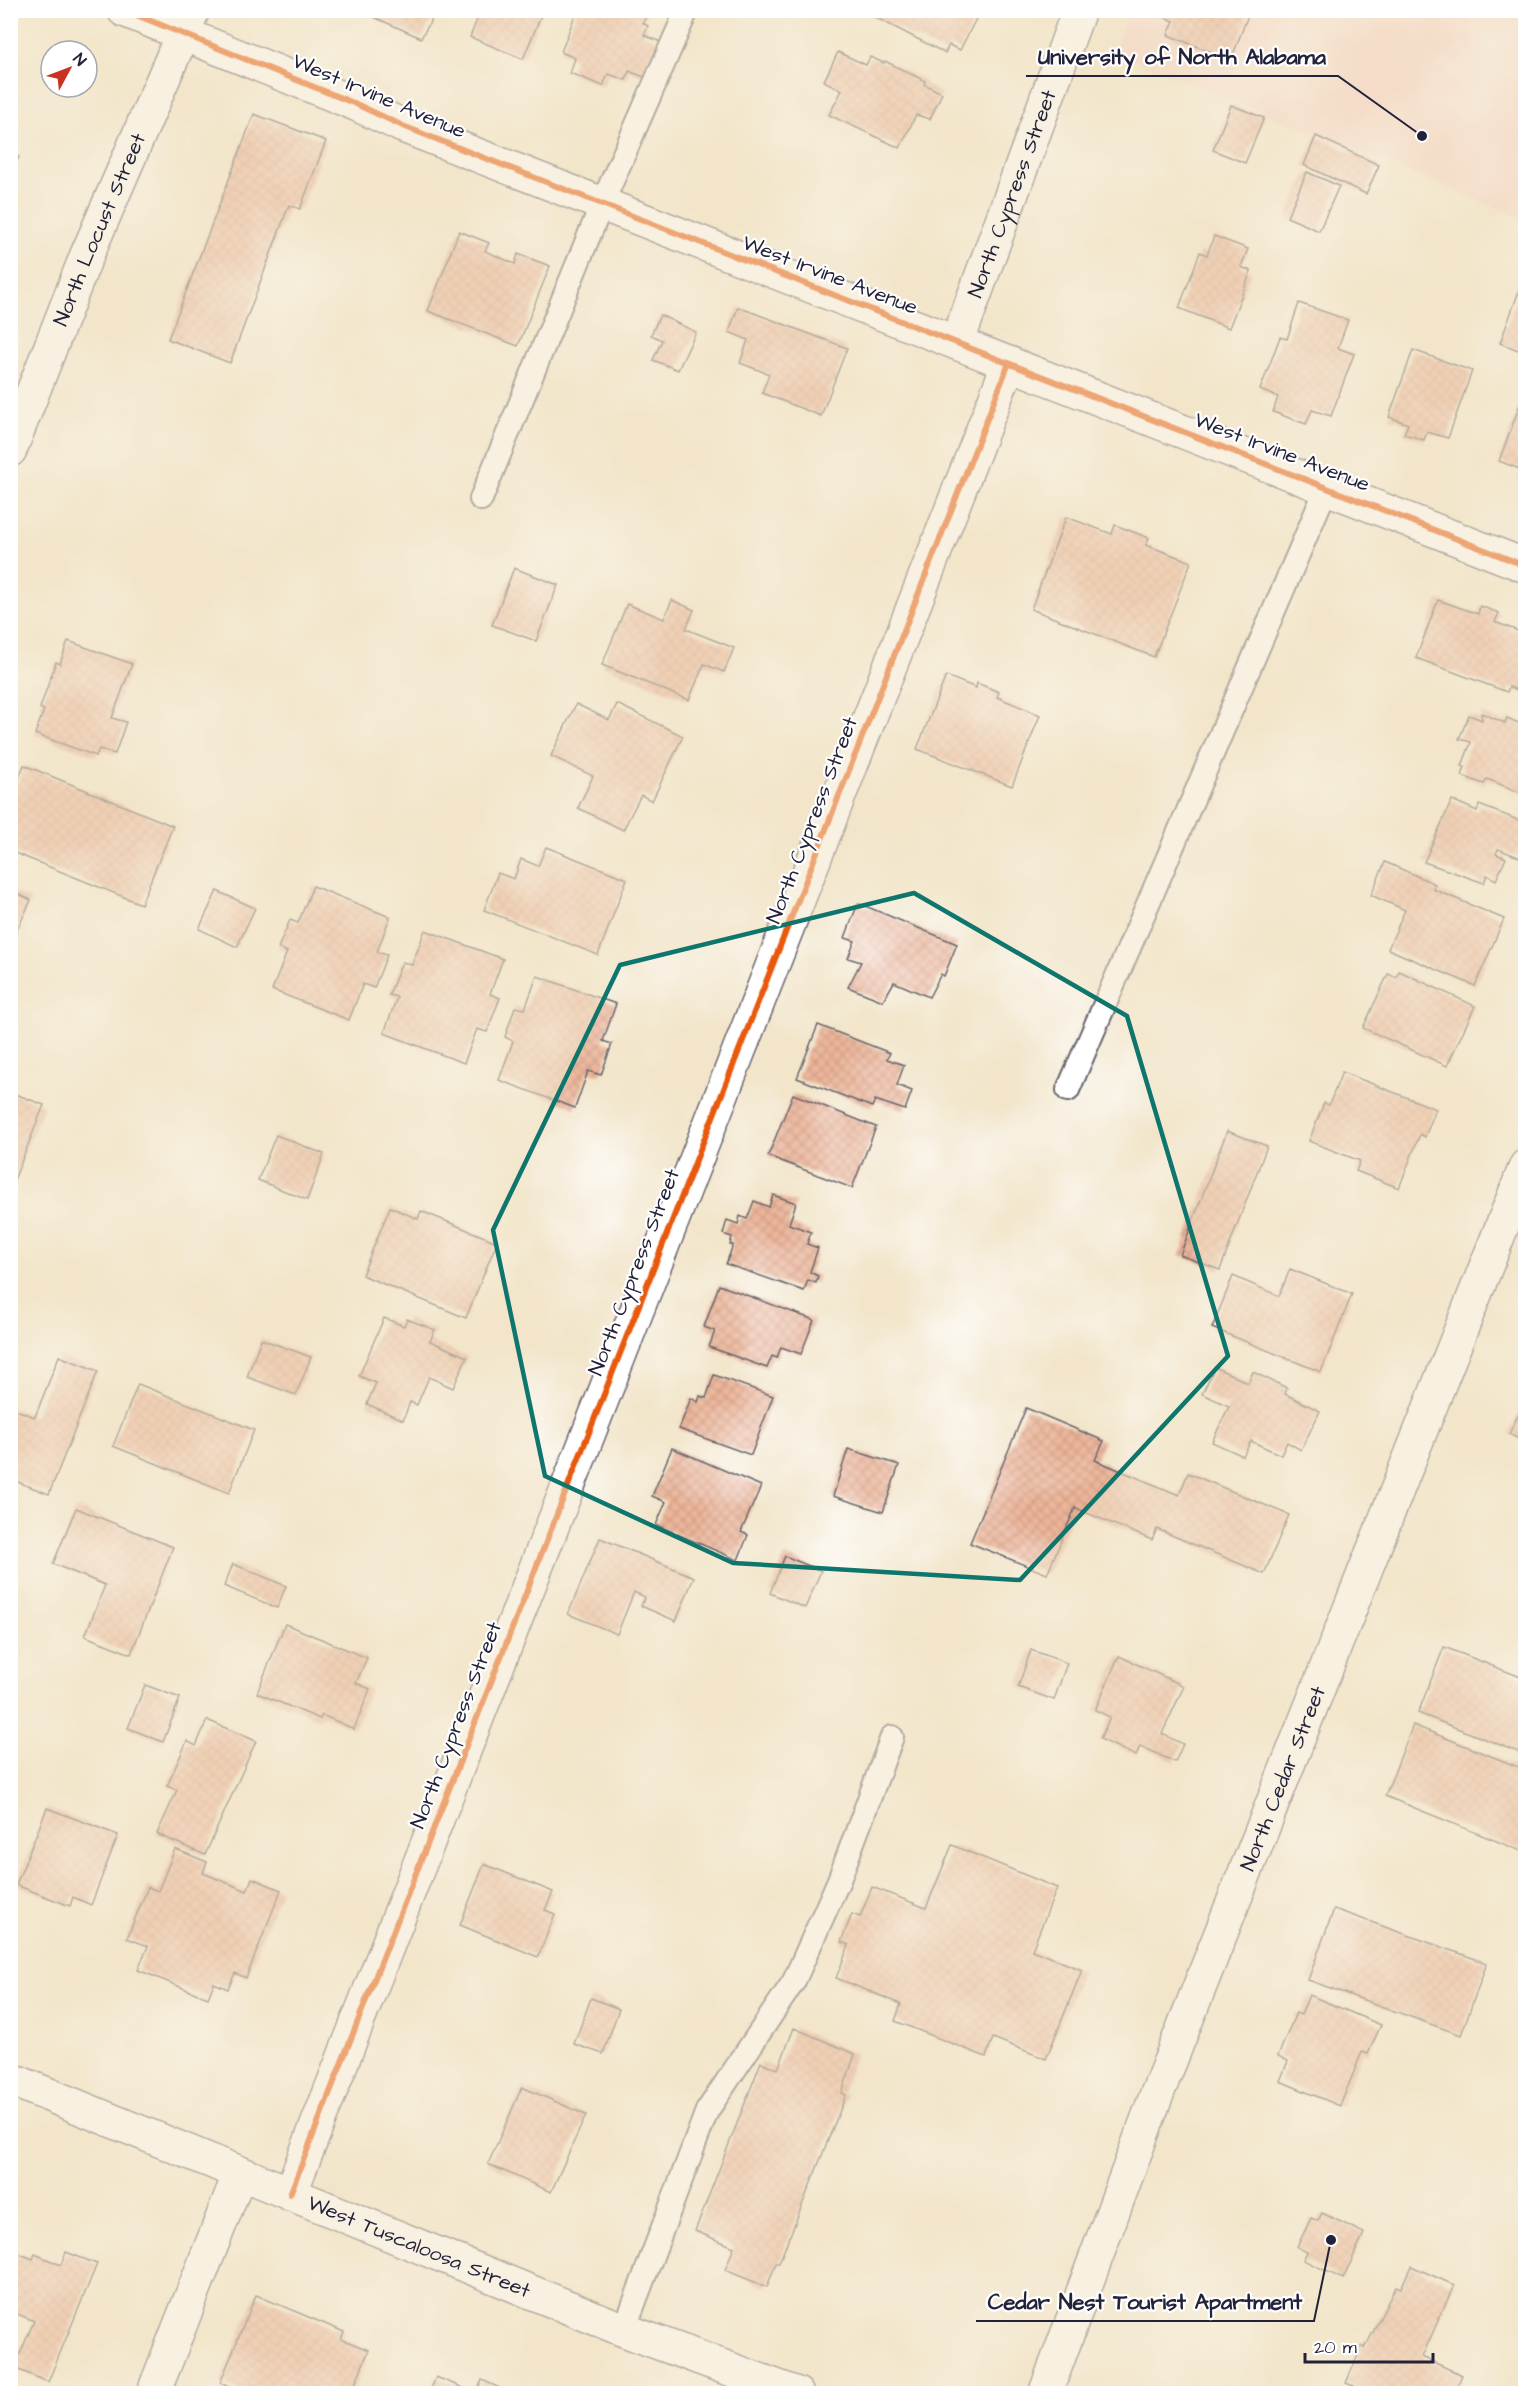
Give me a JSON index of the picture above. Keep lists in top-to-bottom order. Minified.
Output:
{"streets":{"street":["West Irvine Avenue","North Cypress Street","North Locust Street","North Cedar Street","West Tuscaloosa Street"]},"crossings":[["West Irvine Avenue","North Cypress Street"],["West Irvine Avenue","North Locust Street"],["North Cypress Street","West Tuscaloosa Street"]],"places":["University of North Alabama","Cedar Nest Tourist Apartment"],"scale_bar":"20 m","north":"top right"}
